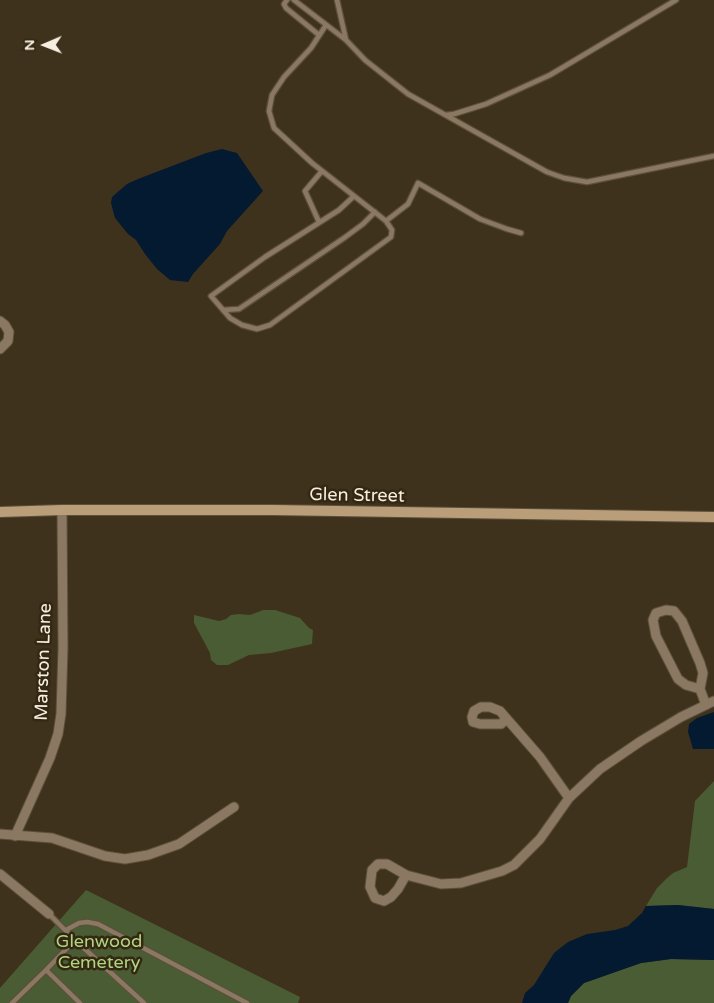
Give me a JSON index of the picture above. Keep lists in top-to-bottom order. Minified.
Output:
{"streets":{"street":["Glen Street","Marston Lane"]},"crossings":[["Glen Street","Marston Lane"]],"parks":["Glenwood Cemetery"],"north":"left"}
